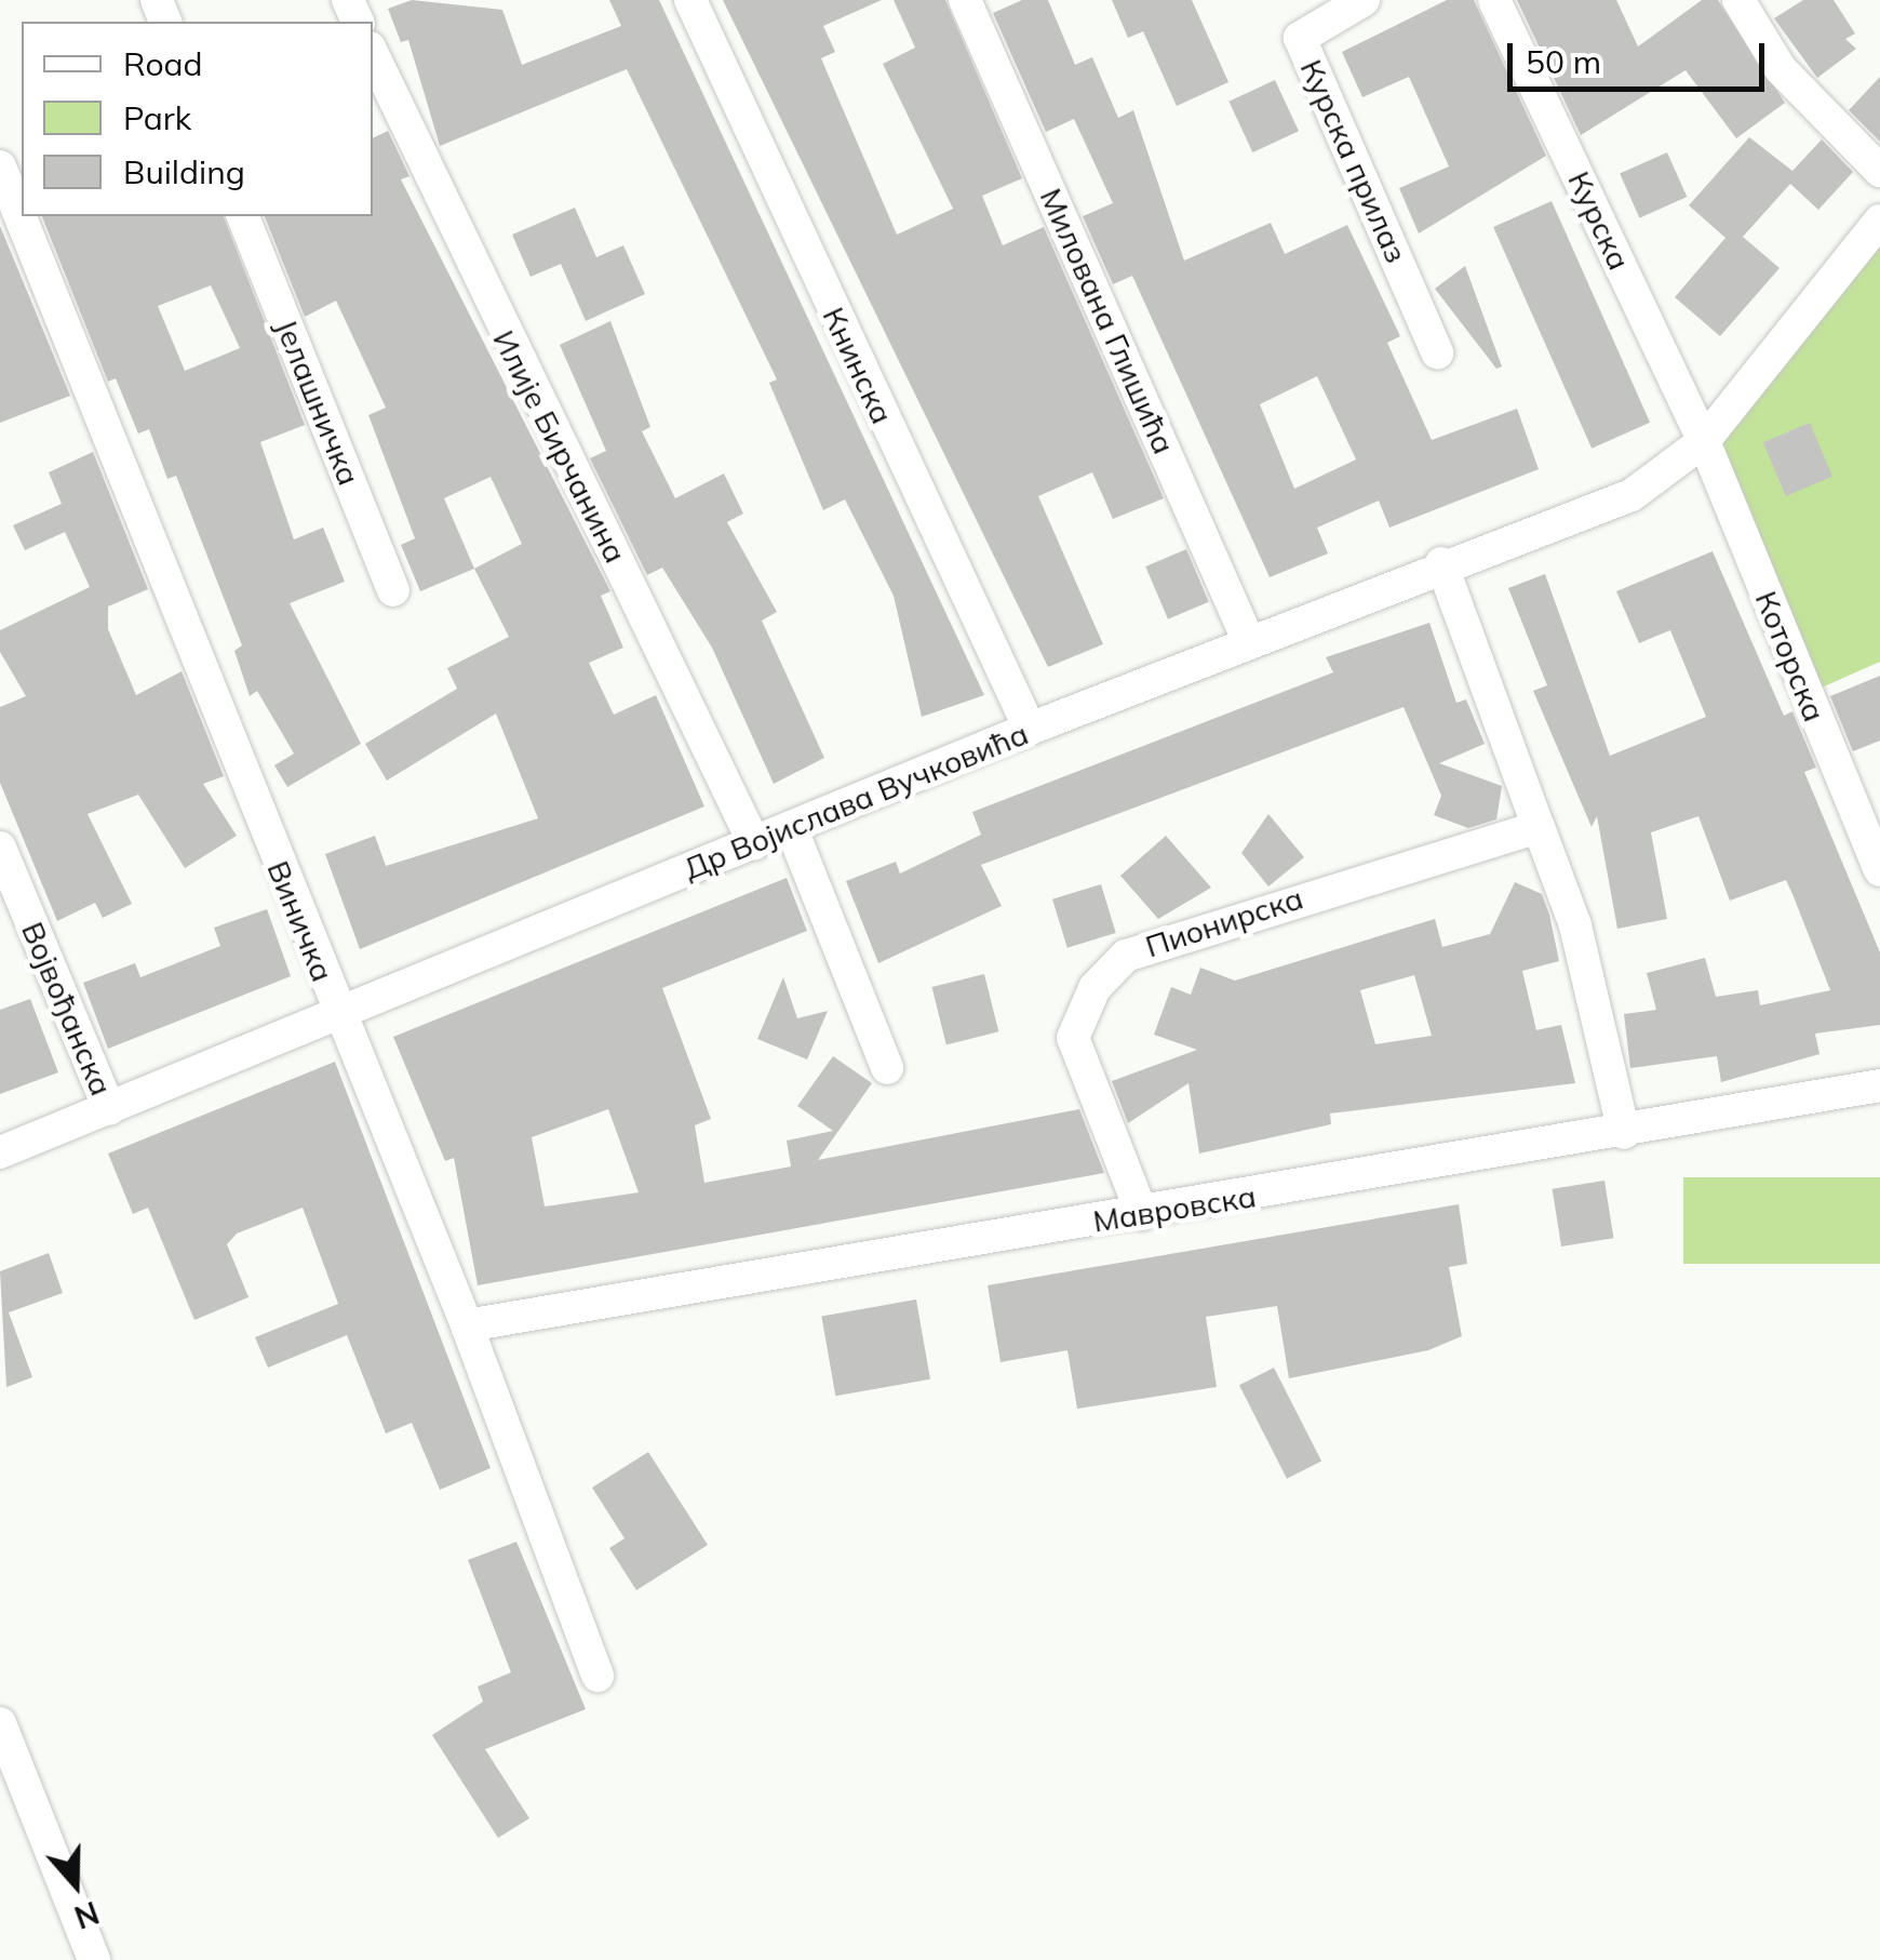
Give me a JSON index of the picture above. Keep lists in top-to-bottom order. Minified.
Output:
{"streets":{"street":["Курска прилаз","Курска","Милована Глишића","Книнска","Јелашничка","Илије Бирчанина","Которска","Др Војислава Вучковића","Виничка","Пионирска","Војвођанска","Мавровска"]},"crossings":[["Курска","Которска"],["Курска","Др Војислава Вучковића"],["Милована Глишића","Др Војислава Вучковића"],["Книнска","Др Војислава Вучковића"],["Илије Бирчанина","Др Војислава Вучковића"],["Которска","Др Војислава Вучковића"],["Др Војислава Вучковића","Виничка"],["Др Војислава Вучковића","Војвођанска"],["Виничка","Мавровска"],["Пионирска","Мавровска"]],"legend":["Road","Park","Building"],"scale_bar":"50 m","north":"bottom"}
